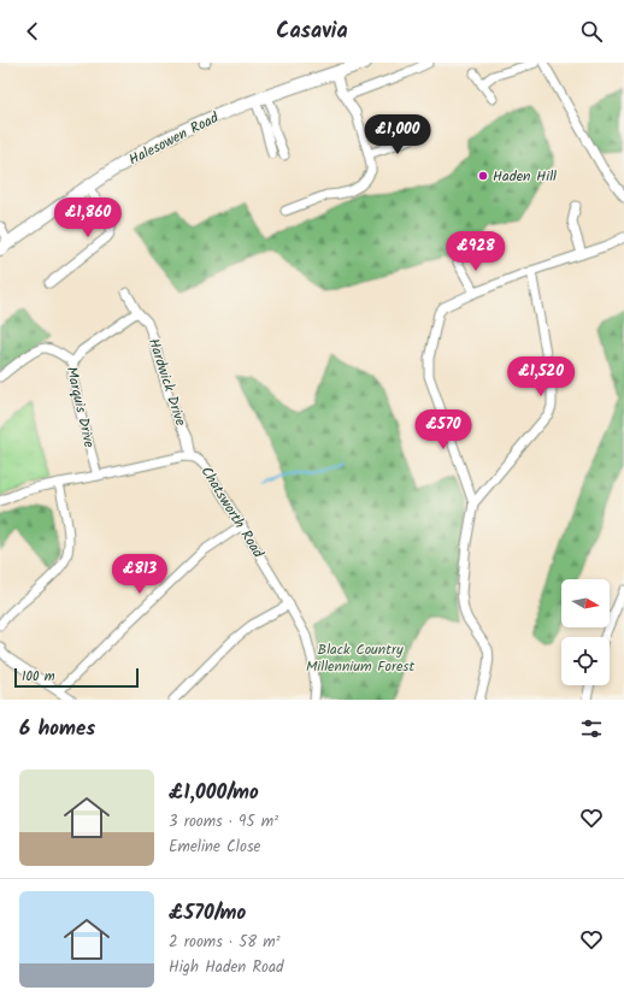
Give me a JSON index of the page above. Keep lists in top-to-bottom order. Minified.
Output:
{"streets":{"main road":["Halesowen Road"],"street":["Hardwick Drive","Marquis Drive","Chatsworth Road"]},"crossings":[["Hardwick Drive","Chatsworth Road"],["Marquis Drive","Chatsworth Road"]],"parks":["Black Country Millennium Forest"],"places":["Haden Hill"],"scale_bar":"100 m","north":"right","page":{"header":"Casavia","price":["£1,000","£1,860","£928","£1,520","£570","£813"],"scale":"100 m","heading":"6 homes","list":[{"name":"£1,000/mo","note":"3 rooms · 95 m² · Emeline Close"},{"name":"£570/mo","note":"2 rooms · 58 m² · High Haden Road"}]}}
